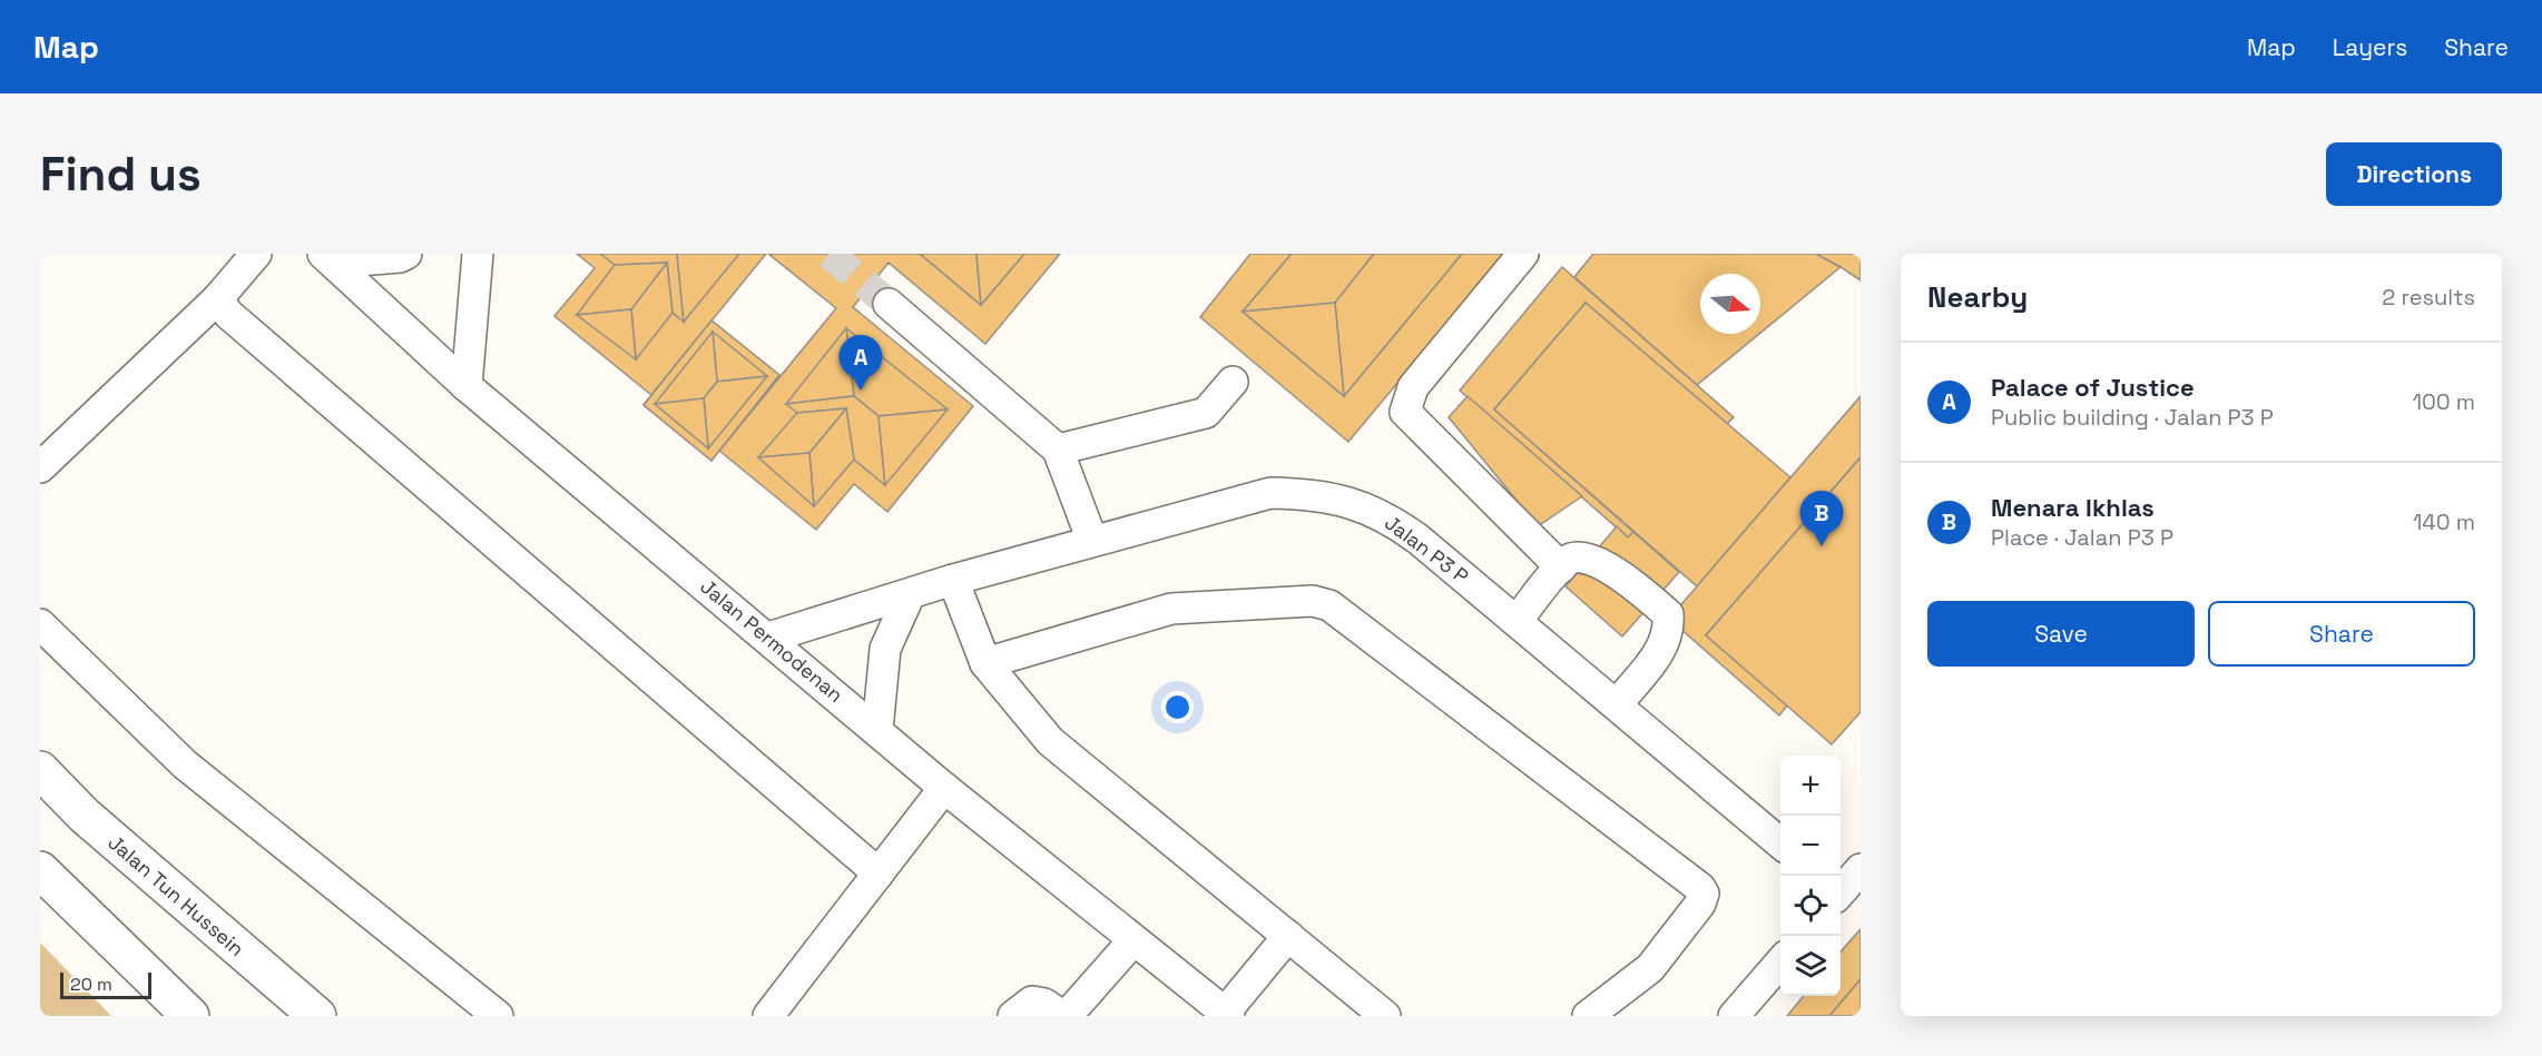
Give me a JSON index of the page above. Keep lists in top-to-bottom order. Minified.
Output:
{"streets":{"main road":["Jalan Tun Hussein"],"street":["Jalan P3 P","Jalan Permodenan"]},"crossings":[["Jalan P3 P","Jalan Permodenan"]],"scale_bar":"20 m","north":"right","page":{"header":"Map","nav":["Map","Layers","Share"],"buttons":["Directions",["Save","Share"]],"title":"Find us","heading":["Nearby","2 results"],"pins":["A","B"],"list":[{"mark":"A","name":"Palace of Justice","note":"Public building · Jalan P3 P","value":"100 m"},{"mark":"B","name":"Menara Ikhlas","note":"Place · Jalan P3 P","value":"140 m"}],"map_buttons":["+","−"],"scale":"20 m"}}
